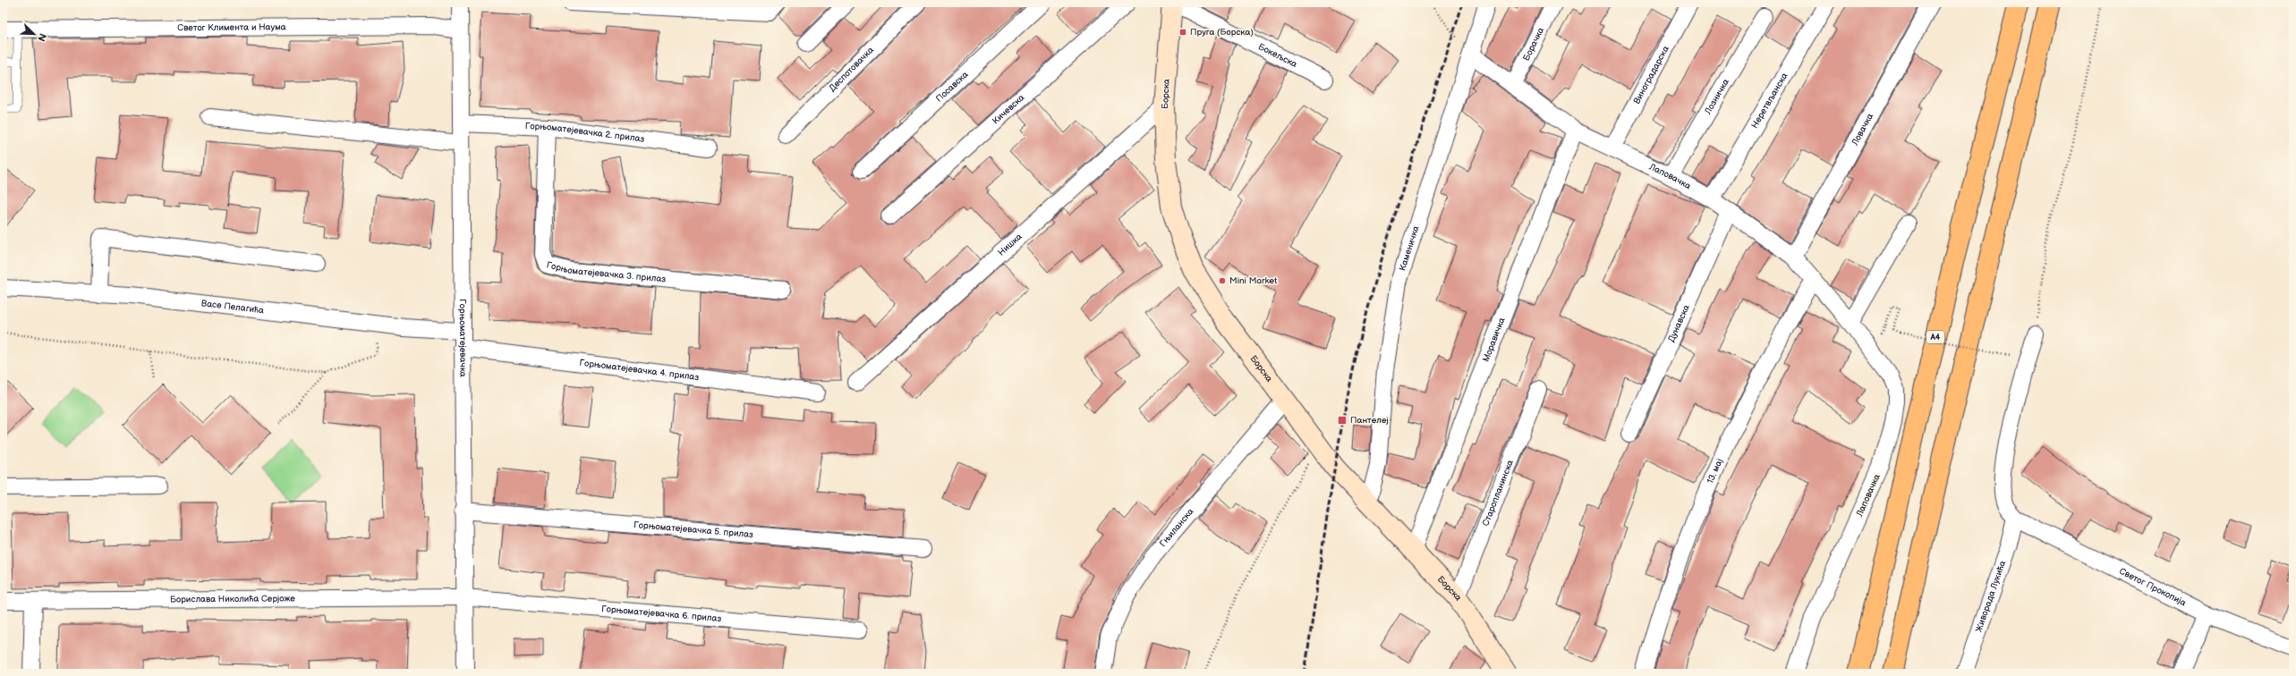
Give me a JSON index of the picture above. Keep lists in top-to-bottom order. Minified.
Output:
{"streets":{"highway":["A4"],"street":["Светог Климента и Наума","Борачка","Бокељска","Деспотовачка","Виноградарска","Посавска","Борска","Лозничка","Неретвљанска","Кичевска","Ловачка","Горњоматејевачка 2. прилаз","Лаповачка","Нишка","Каменичка","Горњоматејевачка 3. прилаз","Васе Пелагића","Дунавска","Горњоматејевачка","Моравичка","Горњоматејевачка 4. прилаз","13. мај","Старопланинска","Гњиланска","Горњоматејевачка 5. прилаз","Светог Прокопија","Живорада Лукића","Борислава Николића Серјоже","Горњоматејевачка 6. прилаз"]},"crossings":[["Светог Климента и Наума","Горњоматејевачка"],["Борачка","Лаповачка"],["Бокељска","Борска"],["Виноградарска","Лаповачка"],["Борска","Нишка"],["Борска","Каменичка"],["Борска","Моравичка"],["Борска","Старопланинска"],["Борска","Гњиланска"],["Лозничка","Лаповачка"],["Неретвљанска","Лаповачка"],["Ловачка","Лаповачка"],["Горњоматејевачка 2. прилаз","Горњоматејевачка 3. прилаз"],["Горњоматејевачка 2. прилаз","Горњоматејевачка"],["Лаповачка","Каменичка"],["Лаповачка","Дунавска"],["Лаповачка","Моравичка"],["Лаповачка","13. мај"],["Васе Пелагића","Горњоматејевачка"],["Горњоматејевачка","Горњоматејевачка 4. прилаз"],["Горњоматејевачка","Горњоматејевачка 5. прилаз"],["Горњоматејевачка","Борислава Николића Серјоже"],["Горњоматејевачка","Горњоматејевачка 6. прилаз"],["Светог Прокопија","Живорада Лукића"],["Борислава Николића Серјоже","Горњоматејевачка 6. прилаз"]],"places":{"transit":["Пруга (Борска)","Пантелеј"],"other":["Mini Market"]},"north":"bottom right"}
